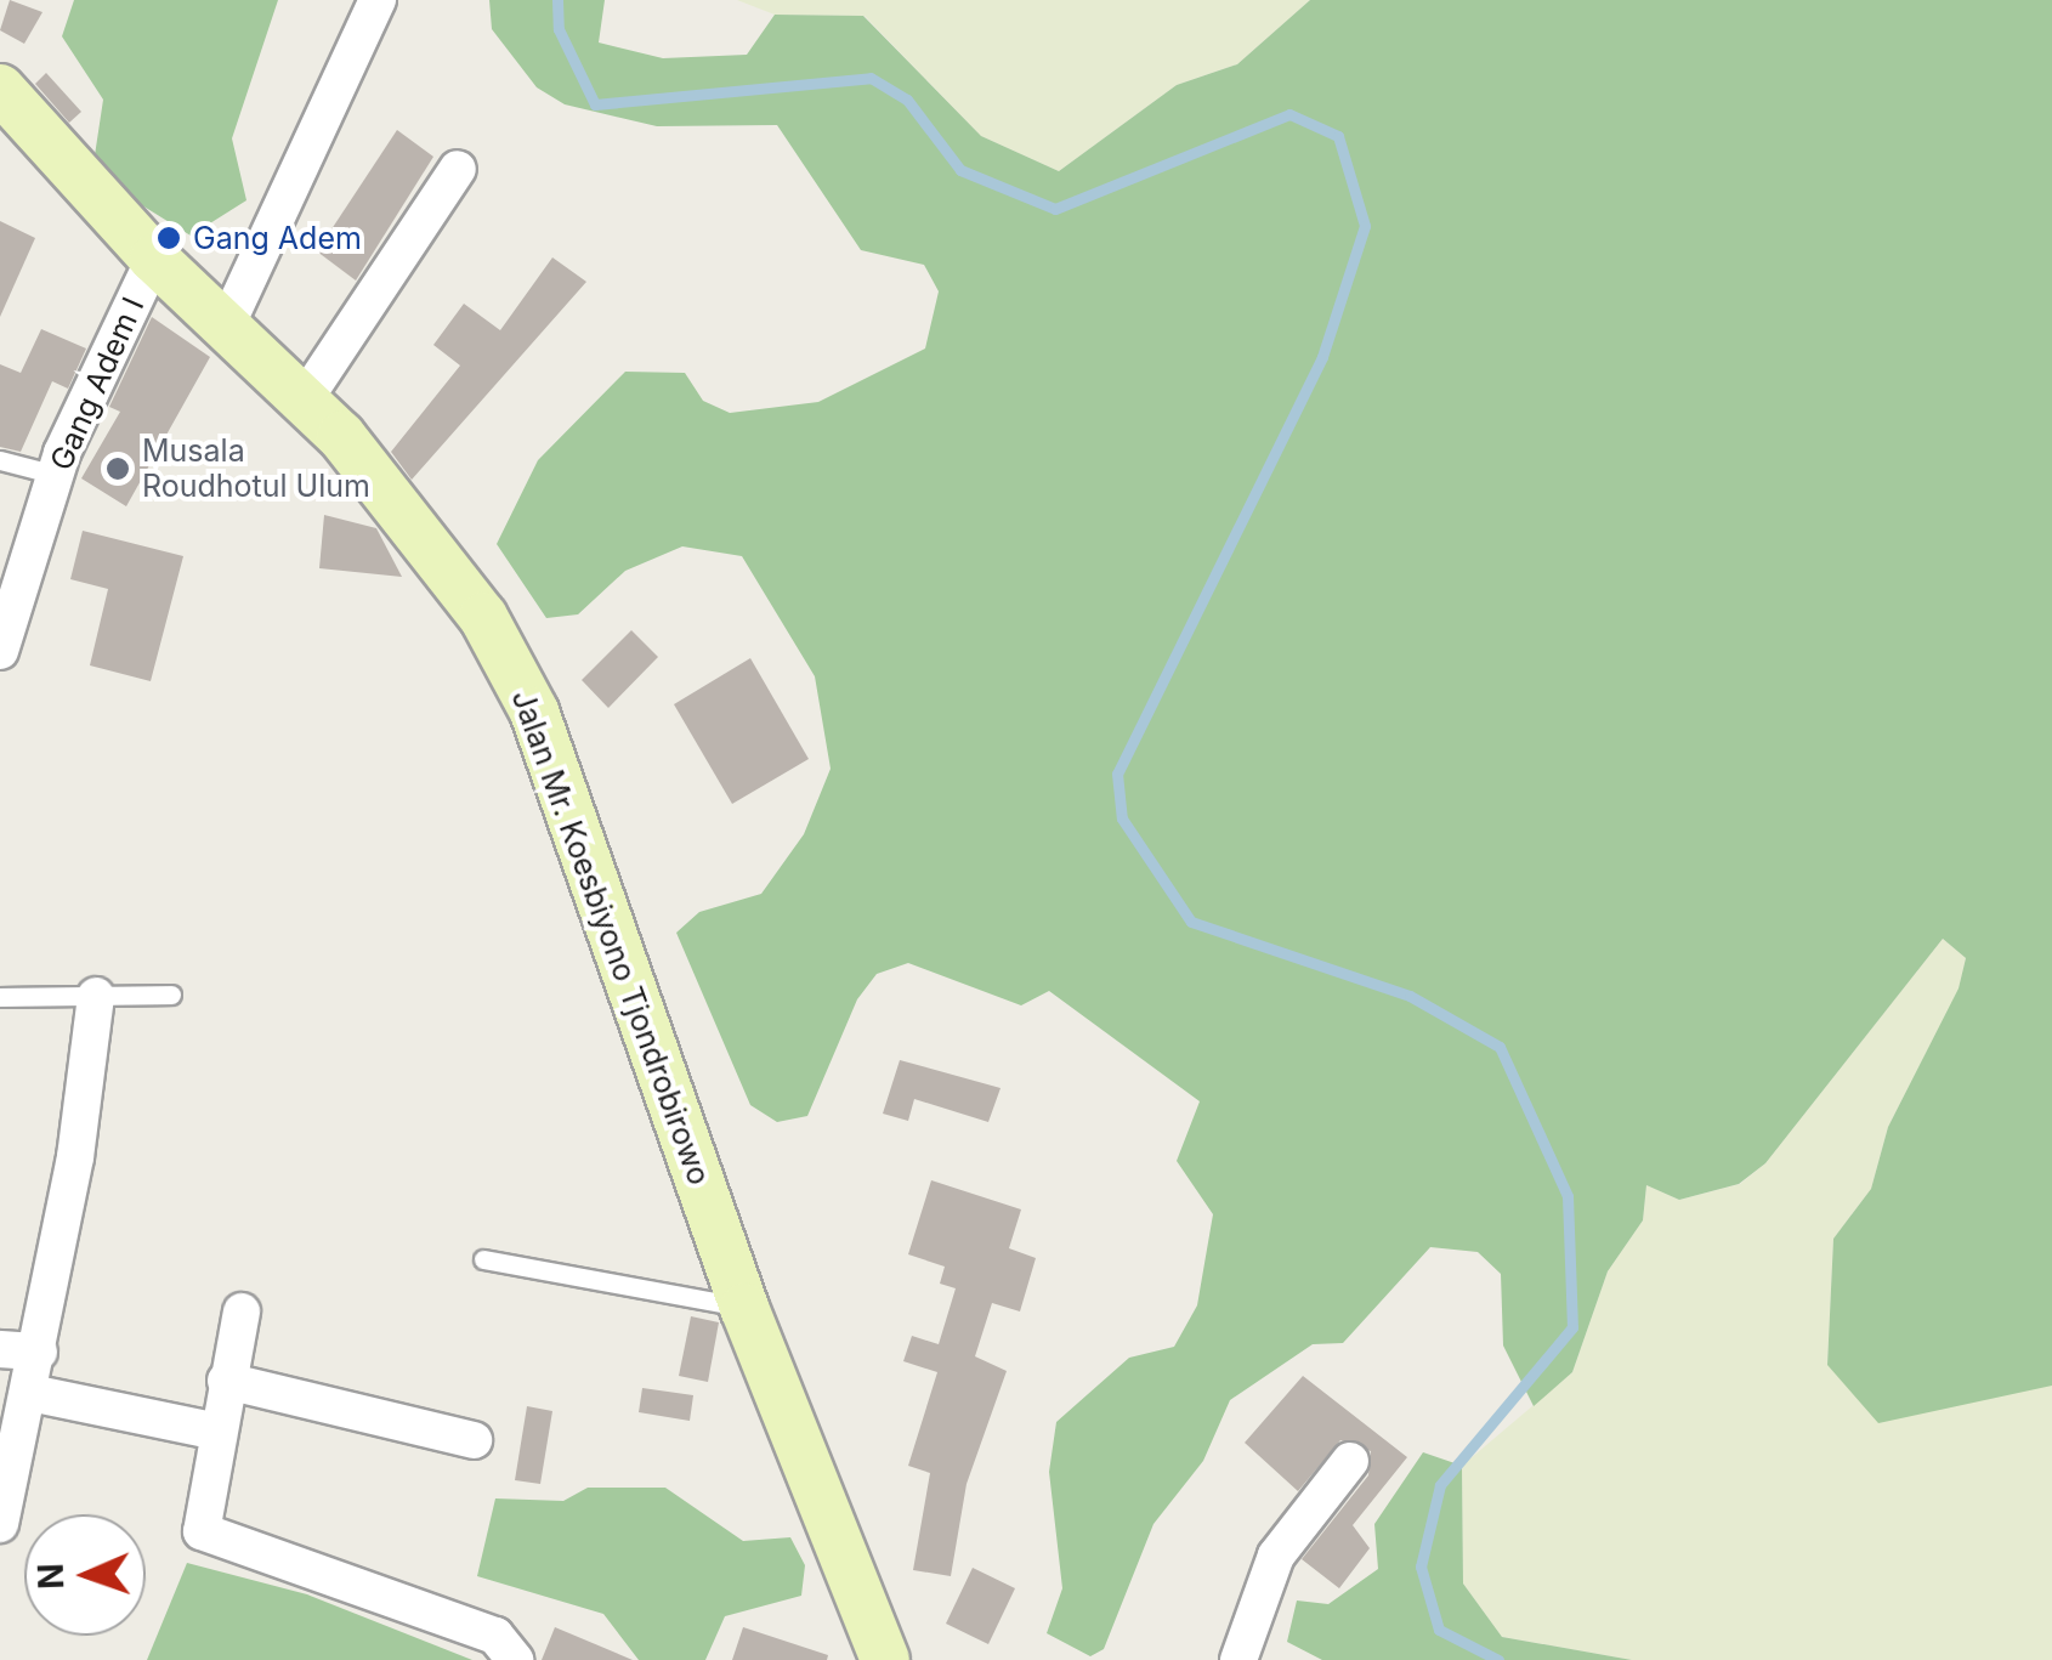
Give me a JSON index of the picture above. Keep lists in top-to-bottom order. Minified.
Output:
{"streets":{"main road":["Jalan Mr. Koesbiyono Tjondrobirowo"],"street":["Gang Adem I"]},"crossings":[["Gang Adem I","Jalan Mr. Koesbiyono Tjondrobirowo"]],"places":["Gang Adem","Musala Roudhotul Ulum"],"north":"left"}
